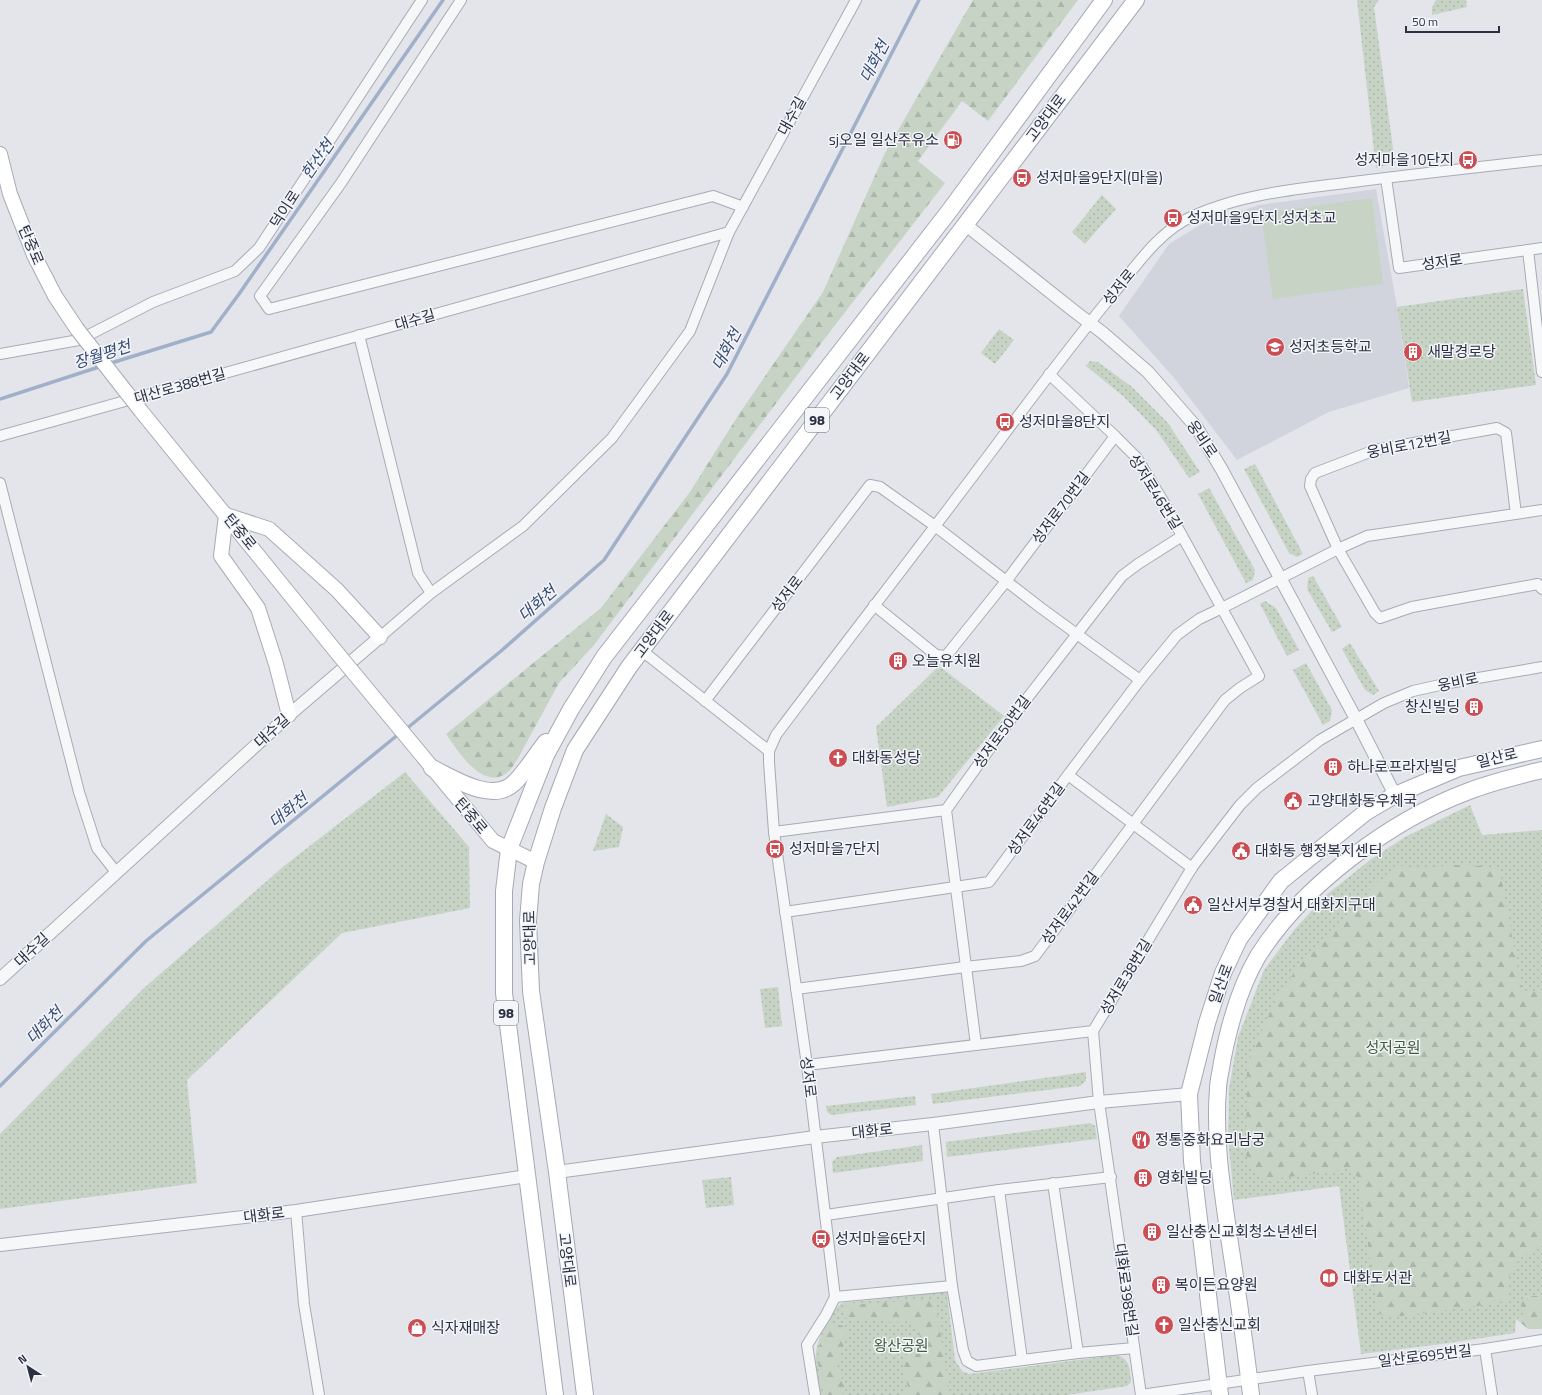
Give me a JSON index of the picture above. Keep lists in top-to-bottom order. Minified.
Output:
{"streets":{"main road":["고양대로","탄중로","98","일산로"],"street":["대수길","덕이로","성저로","대산로388번길","웅비로","웅비로12번길","성저로46번길","성저로70번길","성저로50번길","성저로42번길","성저로38번길","대화로","대화로398번길","일산로695번길"]},"crossings":[["대수길","대산로388번길"],["고양대로","탄중로"],["고양대로","웅비로"],["고양대로","대화로"],["덕이로","탄중로"],["성저로","웅비로"],["성저로","성저로46번길"],["성저로","성저로70번길"],["성저로","성저로42번길"],["성저로","성저로38번길"],["성저로","대화로"],["웅비로","일산로"],["웅비로","성저로38번길"],["성저로46번길","성저로70번길"],["성저로46번길","성저로50번길"],["성저로46번길","성저로42번길"],["일산로","대화로"],["일산로","일산로695번길"],["성저로38번길","대화로398번길"],["대화로","대화로398번길"]],"water":["대화천","한산천","장월평천"],"parks":["성저공원","왕산공원"],"places":{"fuel station":["sj오일 일산주유소"],"bus stop":["성저마을10단지","성저마을9단지(마을)","성저마을9단지.성저초교","성저마을8단지","성저마을7단지","성저마을6단지"],"school or university":["성저초등학교"],"building":["새말경로당","오늘유치원","창신빌딩","하나로프라자빌딩","영화빌딩","일산충신교회청소년센터","복이든요양원"],"church":["대화동성당","일산충신교회"],"public building":["고양대화동우체국","대화동 행정복지센터","일산서부경찰서 대화지구대"],"restaurant":["정통중화요리남궁"],"library":["대화도서관"],"shop":["식자재매장"]},"scale_bar":"50 m","north":"top left"}
